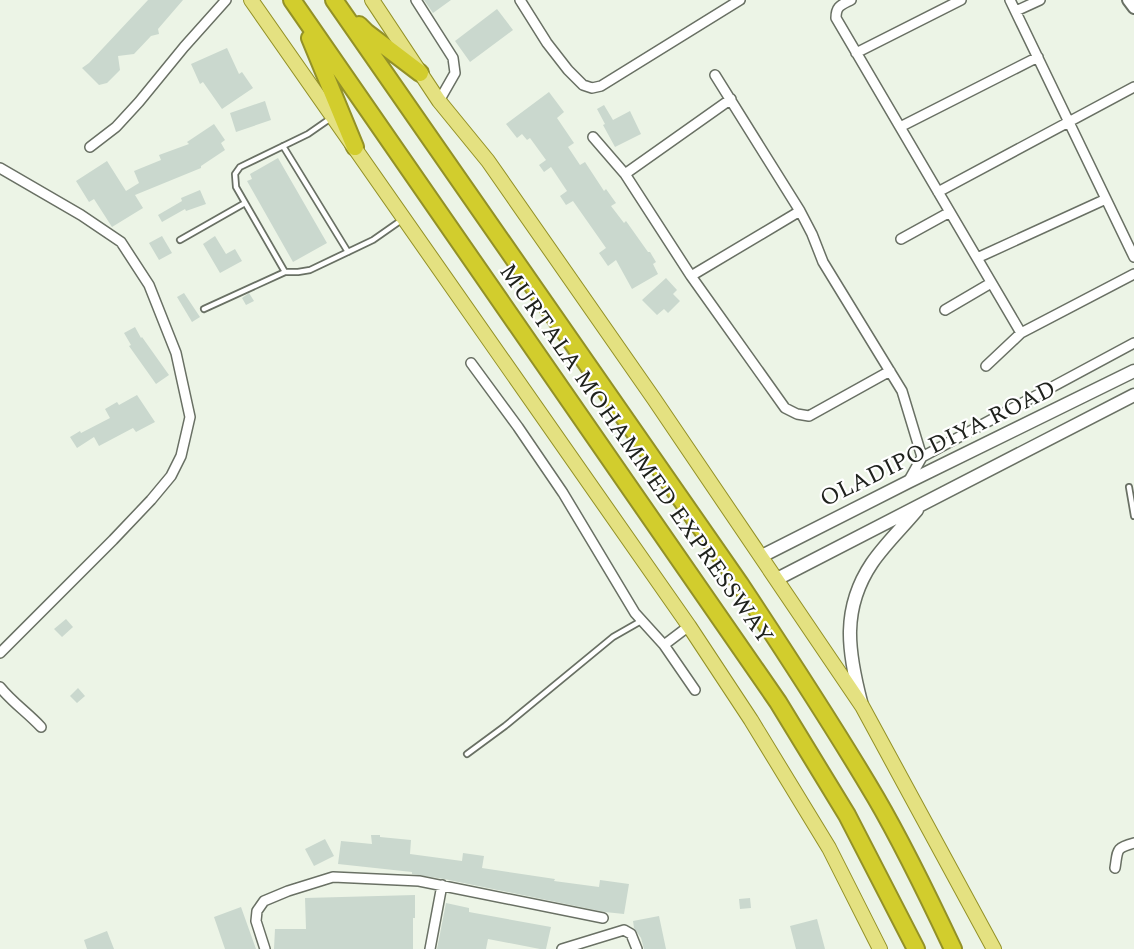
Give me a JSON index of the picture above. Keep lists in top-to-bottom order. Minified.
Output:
{"streets":{"highway":["MURTALA MOHAMMED EXPRESSWAY"],"main road":["OLADIPO DIYA ROAD"]}}
